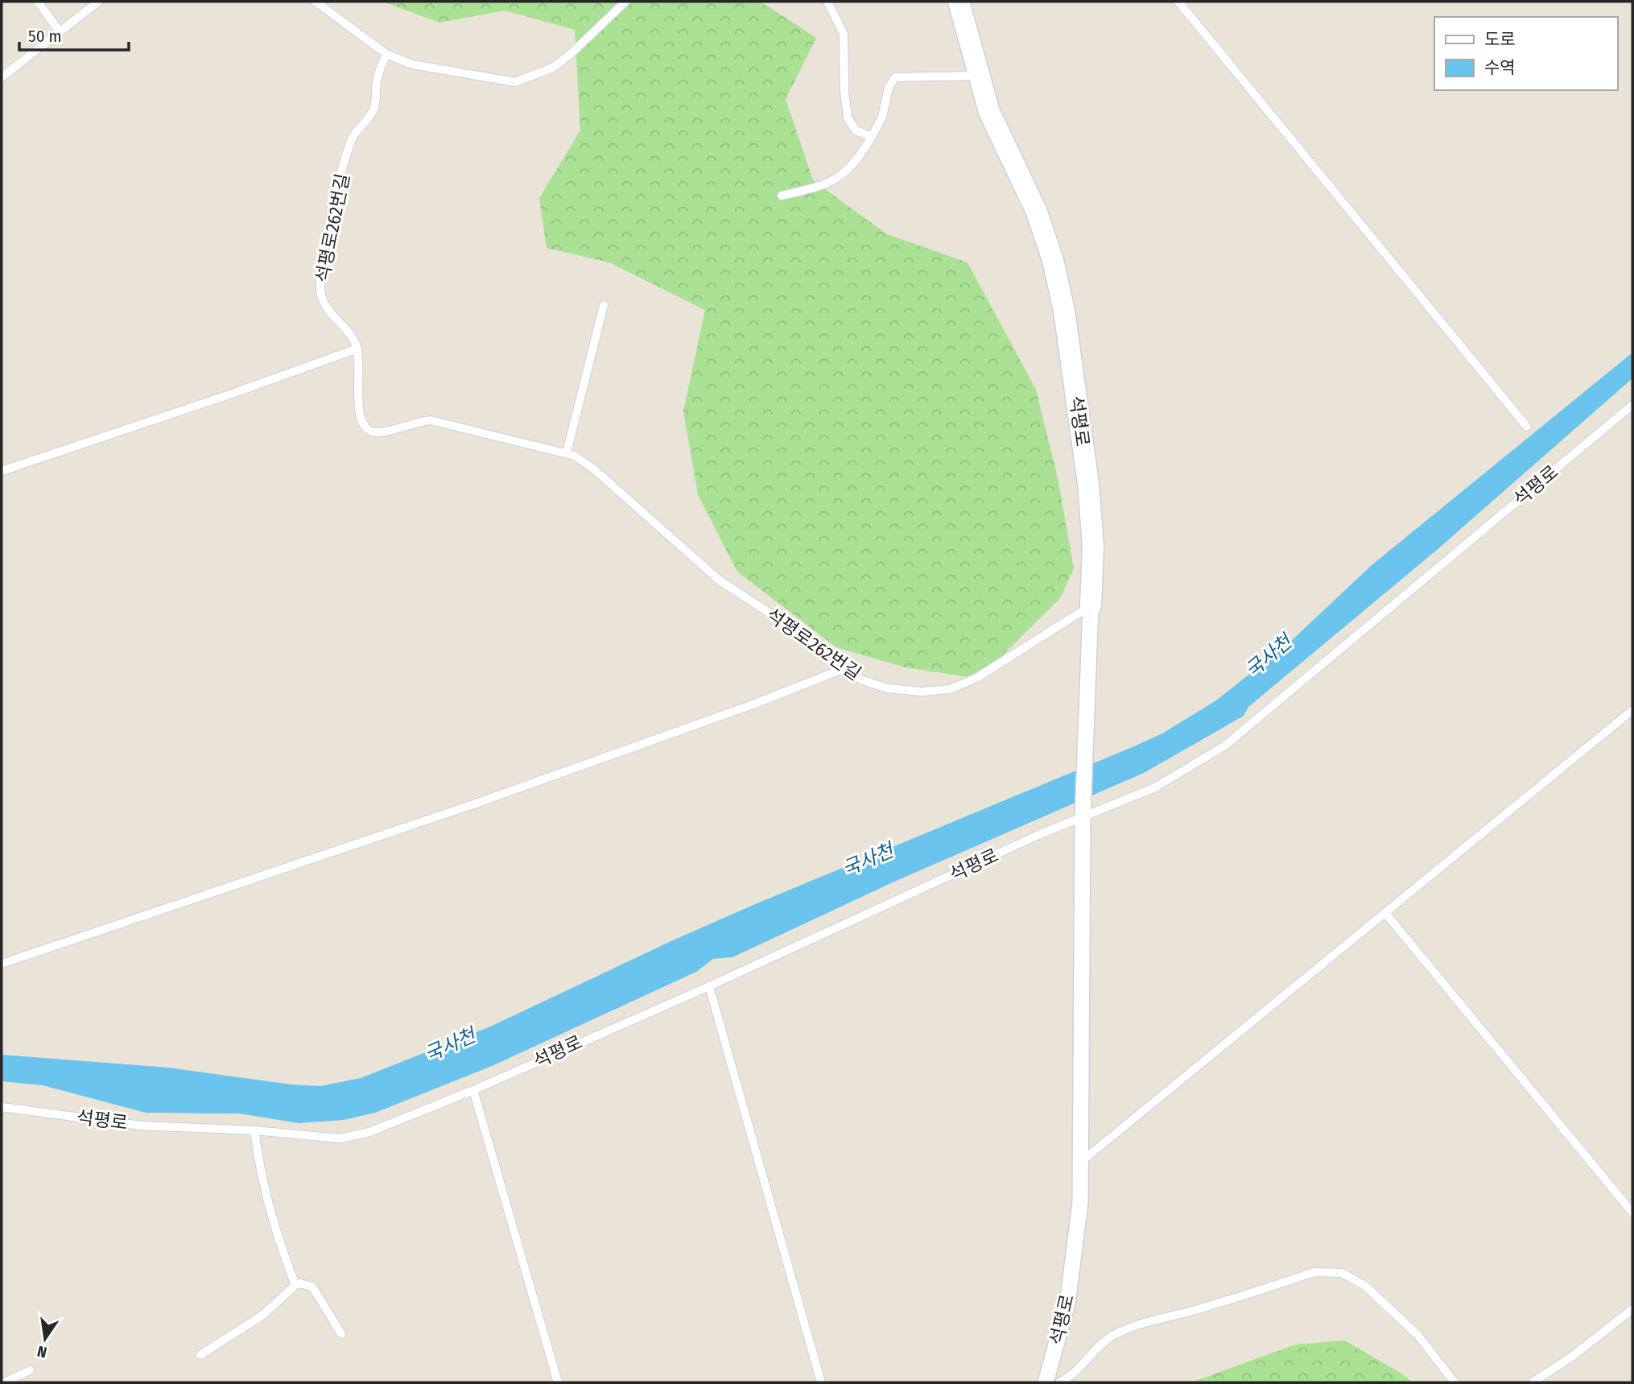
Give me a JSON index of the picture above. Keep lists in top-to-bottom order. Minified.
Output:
{"streets":{"street":["석평로"],"lane":["석평로262번길"]},"crossings":[["석평로262번길","석평로"]],"water":["국사천"],"legend":["도로","수역"],"scale_bar":"50 m","north":"bottom"}
